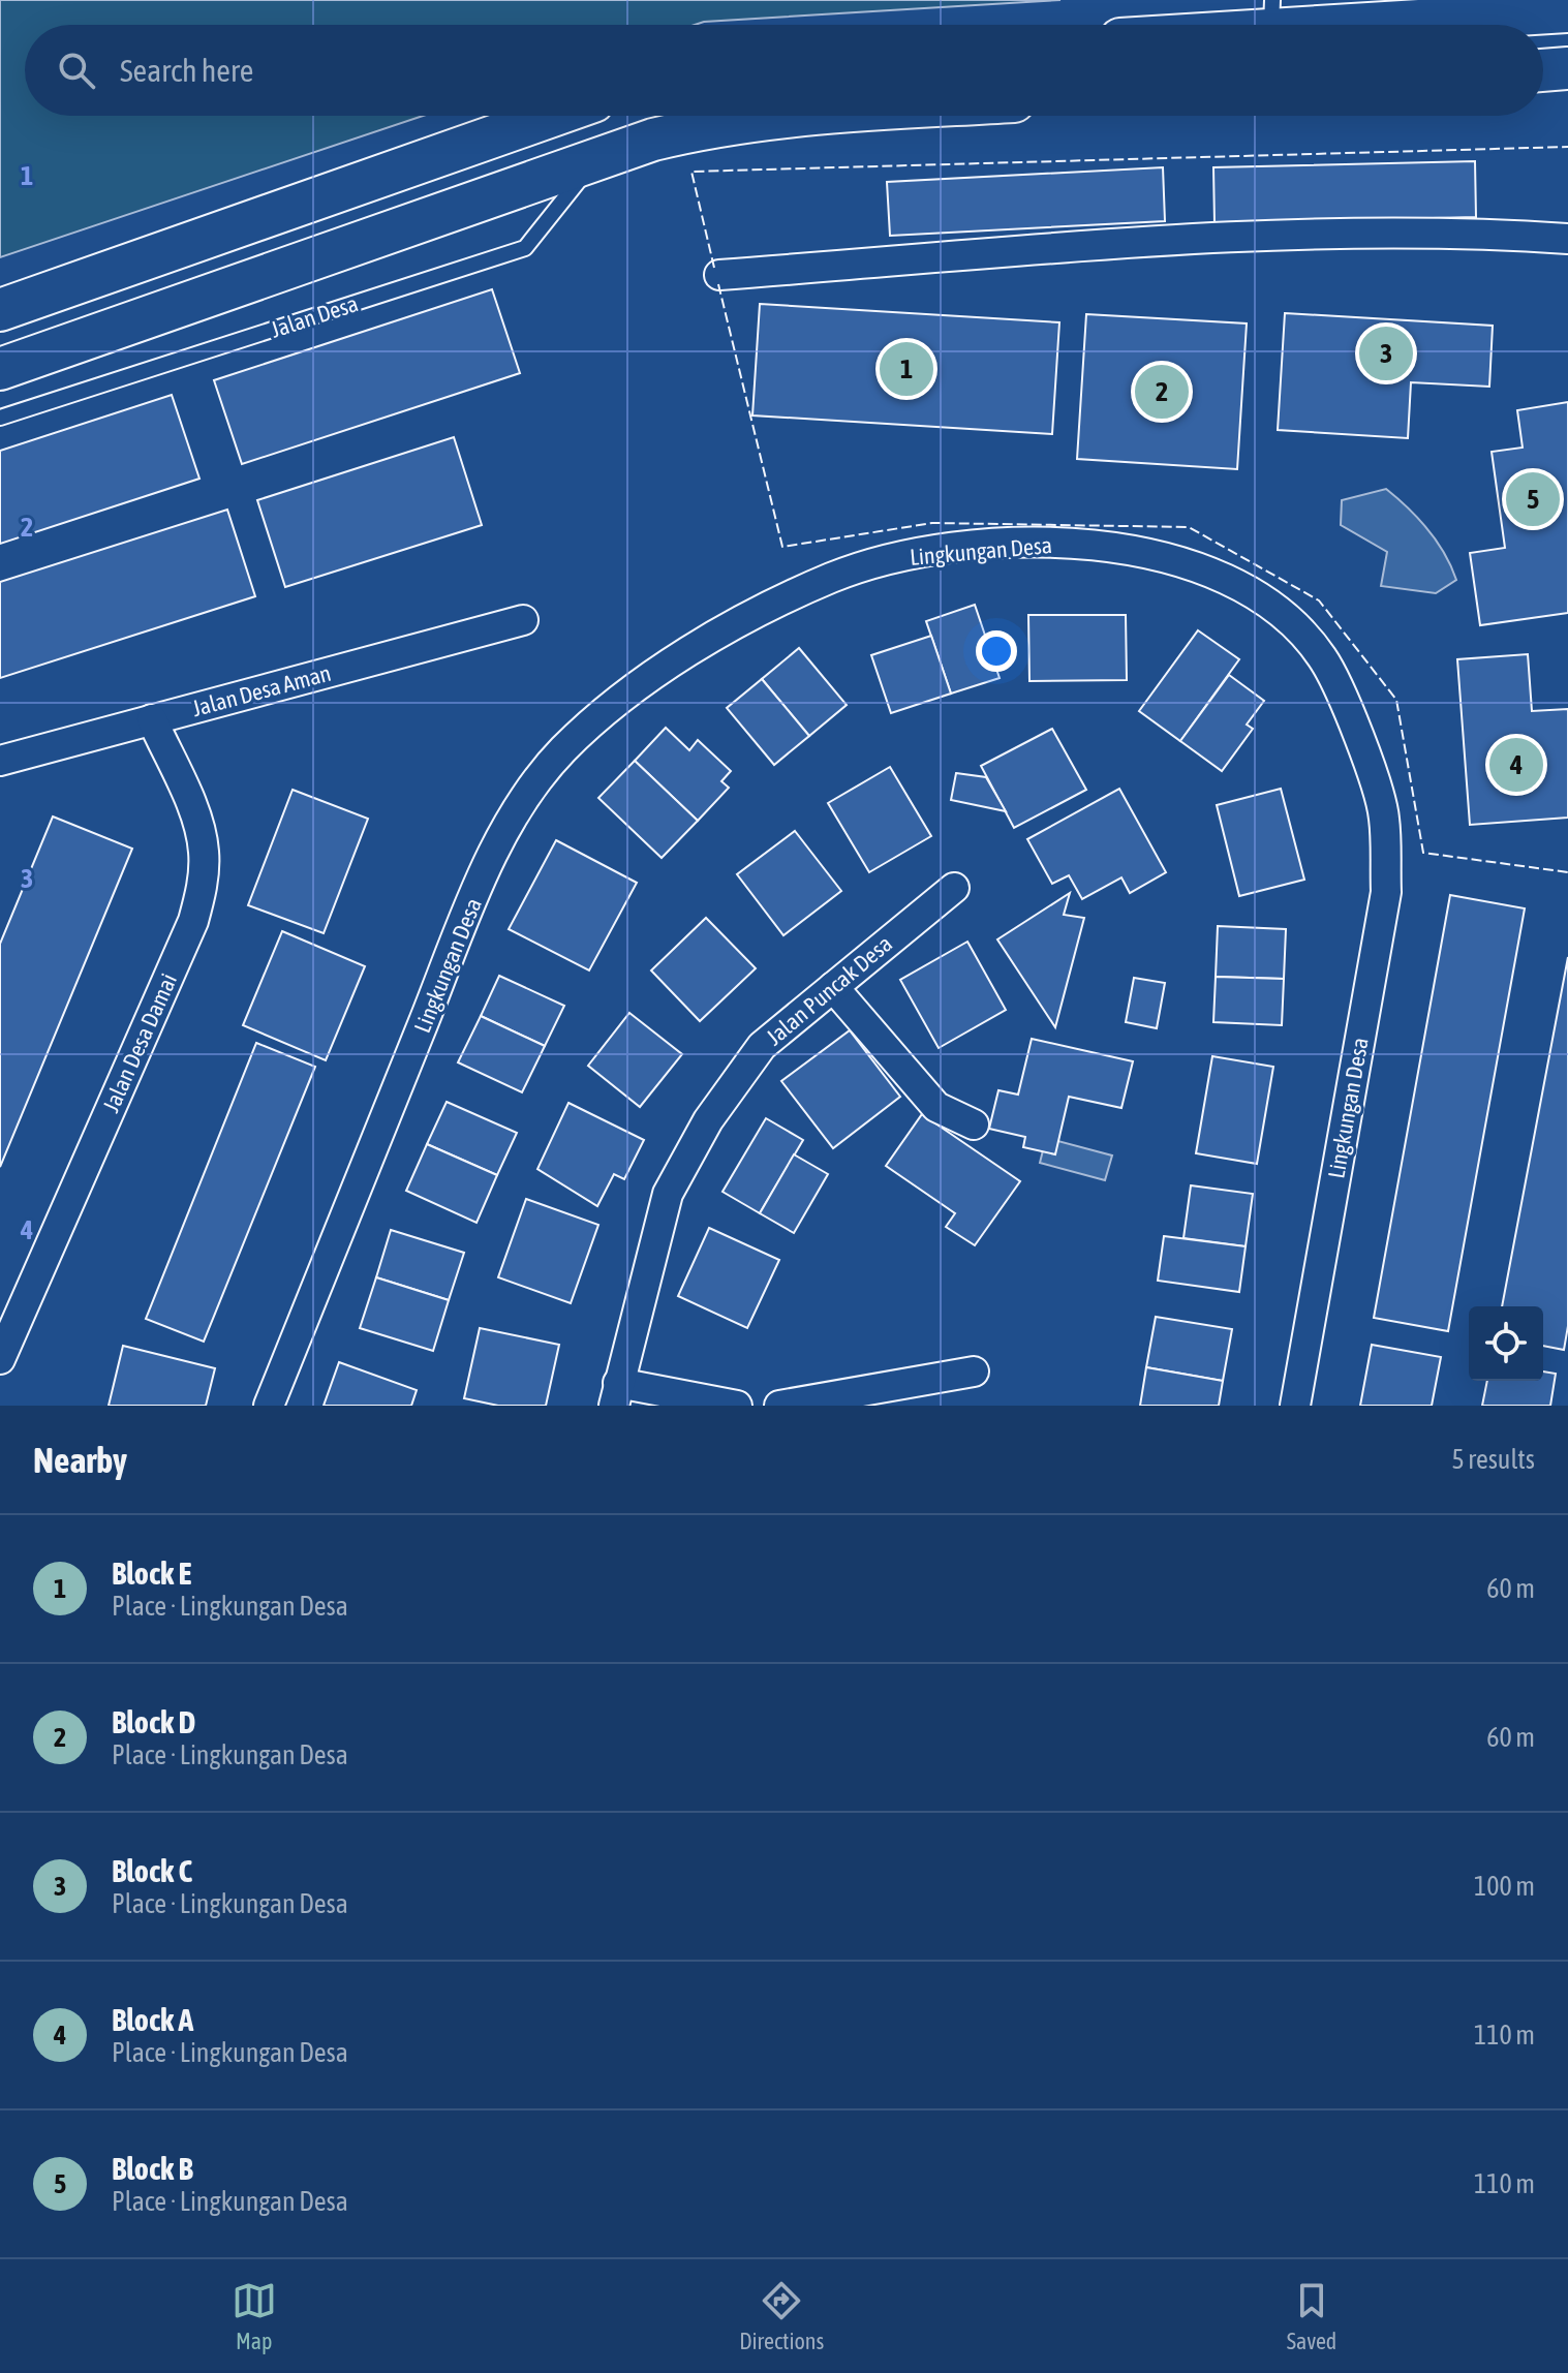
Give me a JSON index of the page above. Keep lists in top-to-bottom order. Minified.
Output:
{"streets":{"street":["Lingkungan Desa","Jalan Desa Aman","Jalan Puncak Desa","Jalan Desa Damai"],"lane":["Jalan Desa"]},"crossings":[["Jalan Desa Aman","Jalan Desa Damai"]],"page":{"search":"Search here","pins":["3","1","2","5","4"],"heading":["Nearby","5 results"],"list":[{"mark":"1","name":"Block E","note":"Place · Lingkungan Desa","value":"60 m"},{"mark":"2","name":"Block D","note":"Place · Lingkungan Desa","value":"60 m"},{"mark":"3","name":"Block C","note":"Place · Lingkungan Desa","value":"100 m"},{"mark":"4","name":"Block A","note":"Place · Lingkungan Desa","value":"110 m"},{"mark":"5","name":"Block B","note":"Place · Lingkungan Desa","value":"110 m"}],"nav":["Map","Directions","Saved"]},"grid":{"rows":["1","2","3","4"]}}
